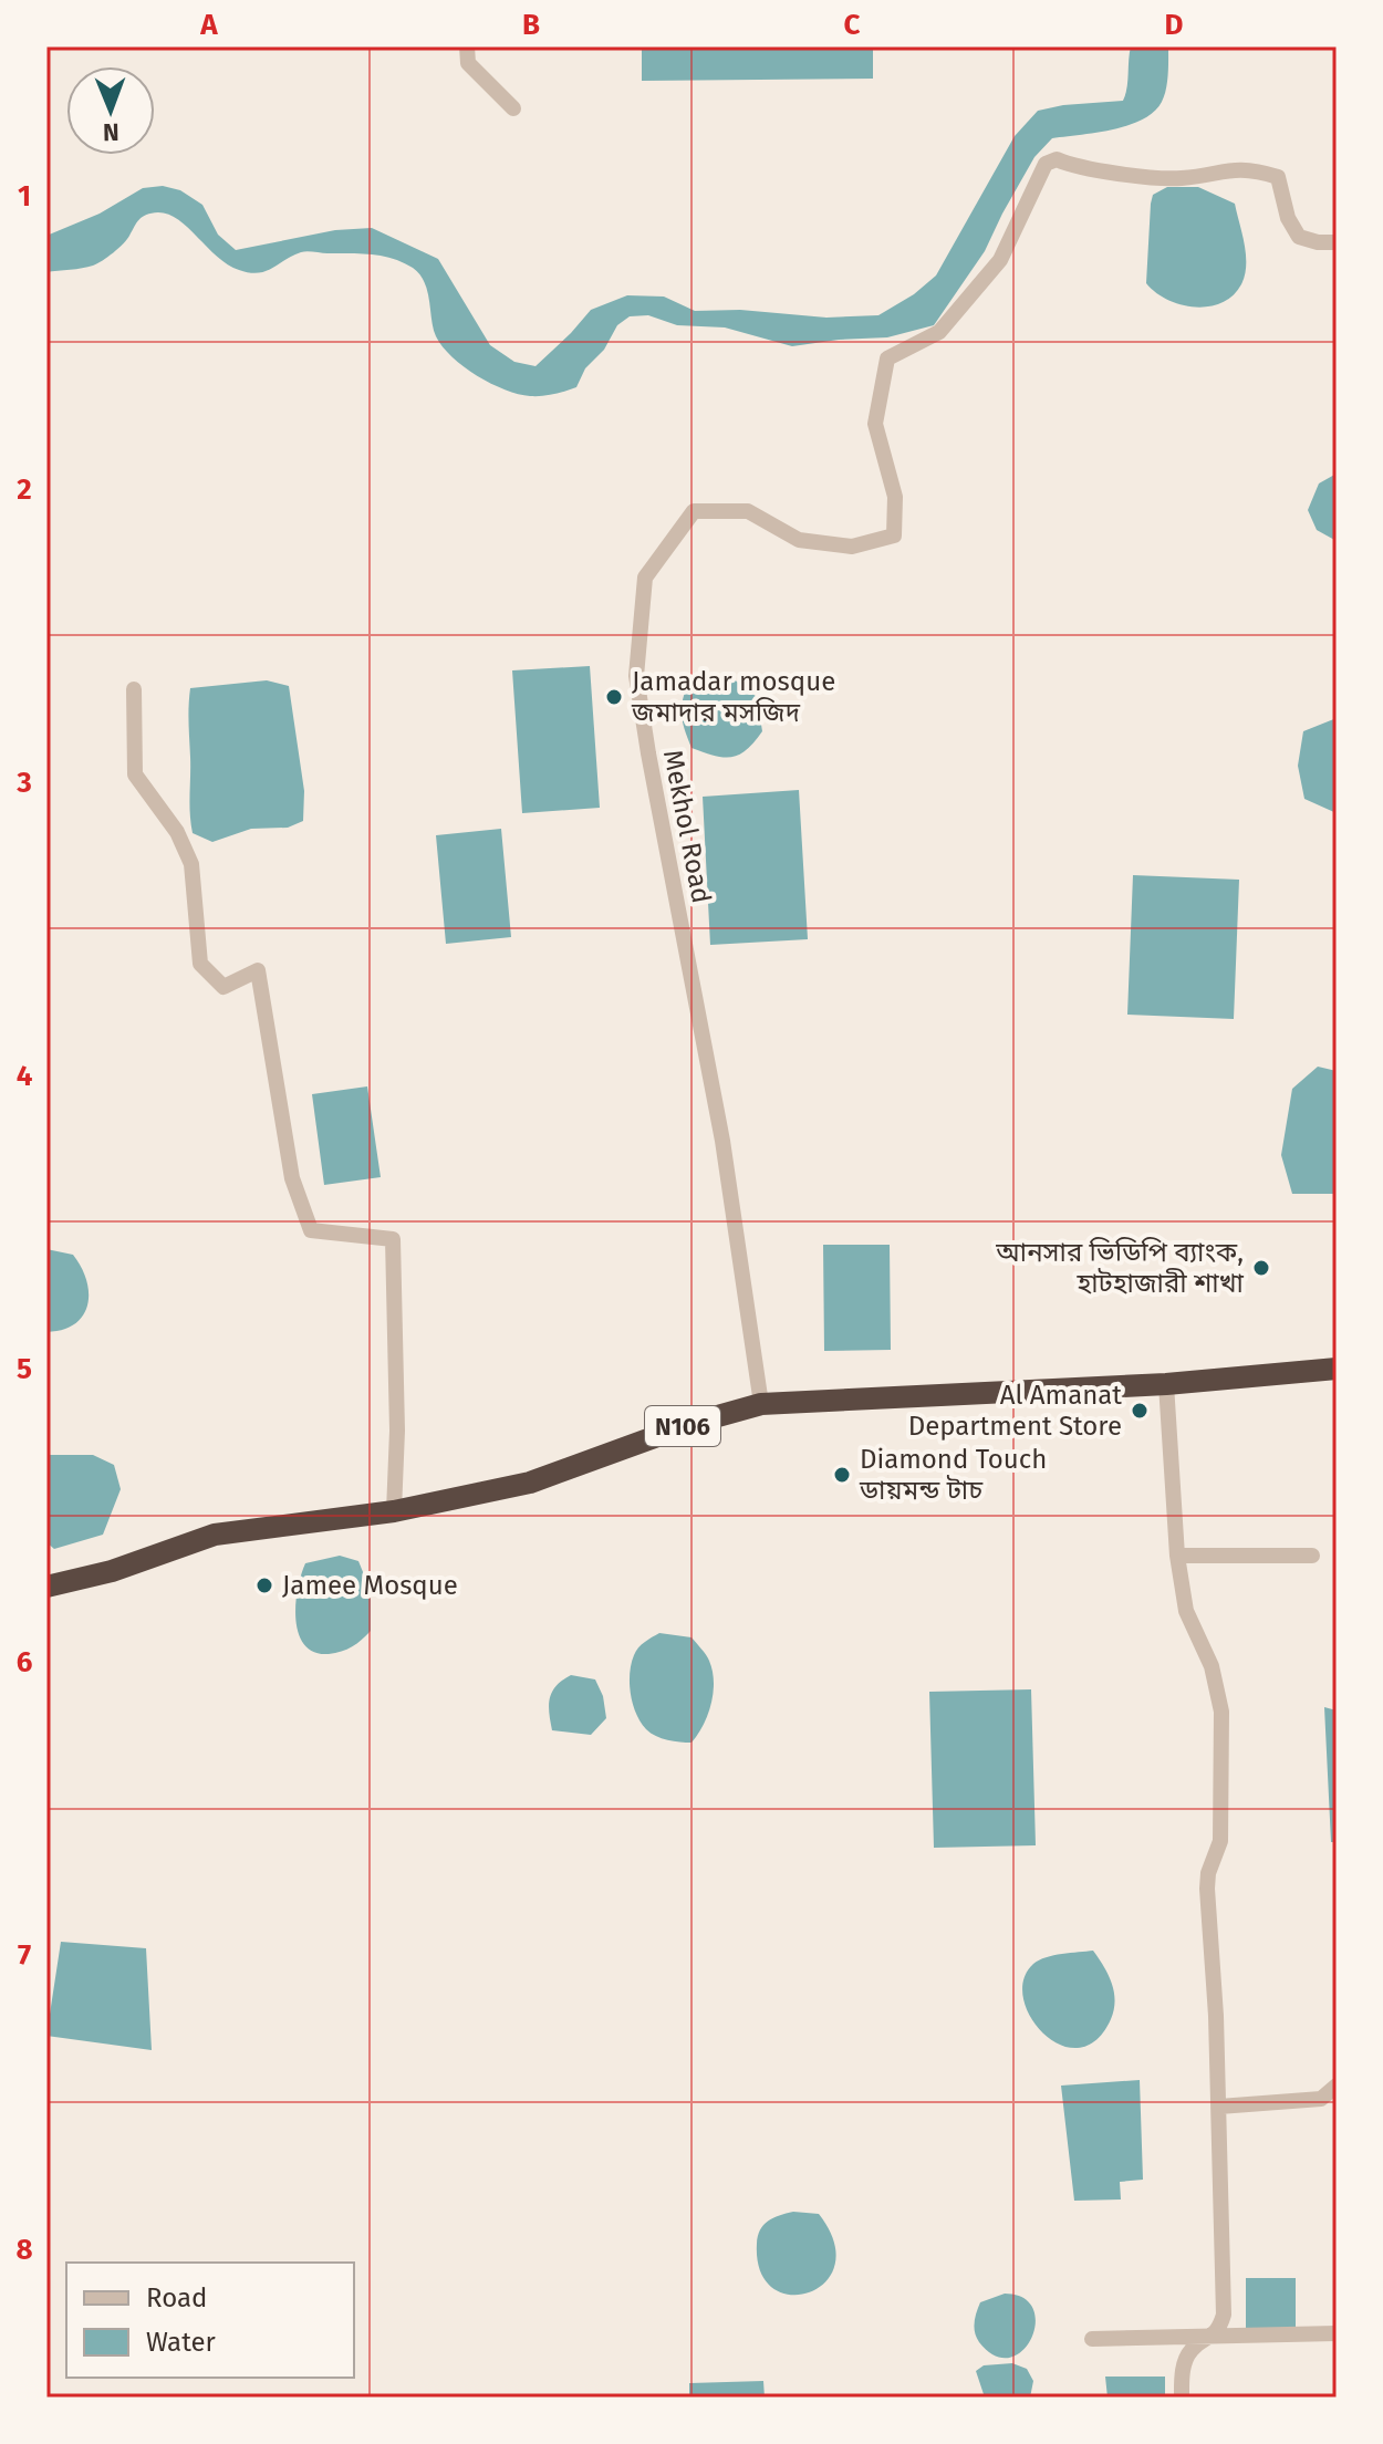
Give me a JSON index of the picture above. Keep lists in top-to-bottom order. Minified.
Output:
{"streets":{"highway":["N106"],"street":["Mekhol Road"]},"crossings":[["Mekhol Road","N106"]],"places":["Jamadar mosque জমাদার মসজিদ","আনসার ভিডিপি ব্যাংক, হাটহাজারী শাখা","Al Amanat Department Store","Diamond Touch ডায়মন্ড টাচ","Jamee Mosque"],"legend":["Road","Water"],"north":"bottom","grid":{"columns":["A","B","C","D"],"rows":["1","2","3","4","5","6","7","8"]}}
